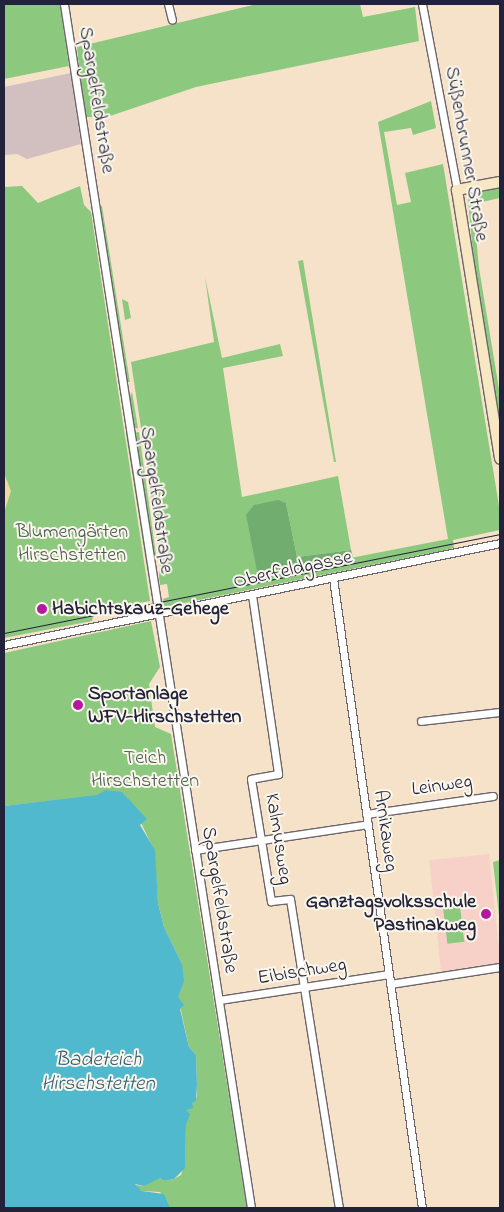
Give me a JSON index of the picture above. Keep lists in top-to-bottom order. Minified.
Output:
{"streets":{"street":["Spargelfeldstraße","Süßenbrunner Straße","Oberfeldgasse","Leinweg","Arnikaweg","Kalmusweg","Eibischweg"]},"crossings":[["Spargelfeldstraße","Oberfeldgasse"],["Spargelfeldstraße","Eibischweg"],["Oberfeldgasse","Arnikaweg"],["Oberfeldgasse","Kalmusweg"],["Leinweg","Arnikaweg"],["Arnikaweg","Eibischweg"],["Kalmusweg","Eibischweg"]],"water":["Badeteich Hirschstetten"],"parks":["Blumengärten Hirschstetten","Teich Hirschstetten"],"places":["Habichtskauz-Gehege","Sportanlage WFV-Hirschstetten","Ganztagsvolksschule Pastinakweg"]}
